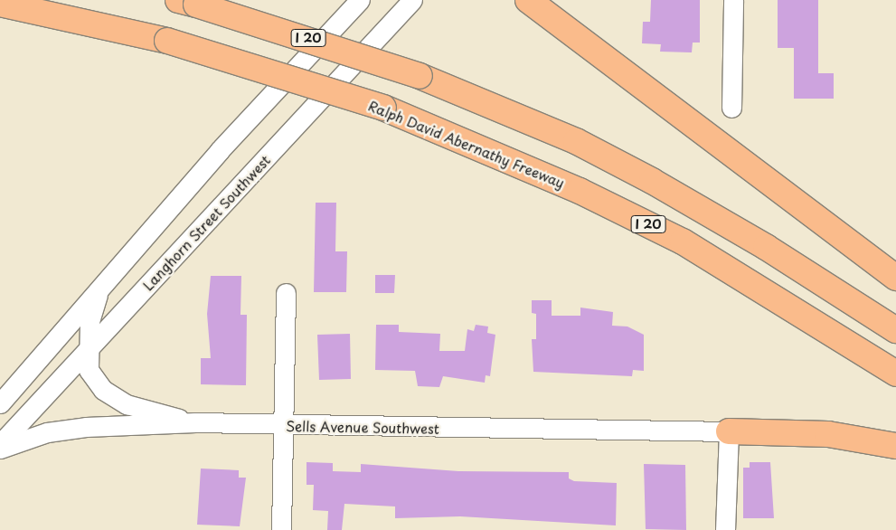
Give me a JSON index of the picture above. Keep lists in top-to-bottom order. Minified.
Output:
{"streets":{"highway":["I 20","Ralph David Abernathy Freeway"],"street":["Langhorn Street Southwest","Sells Avenue Southwest"]}}
